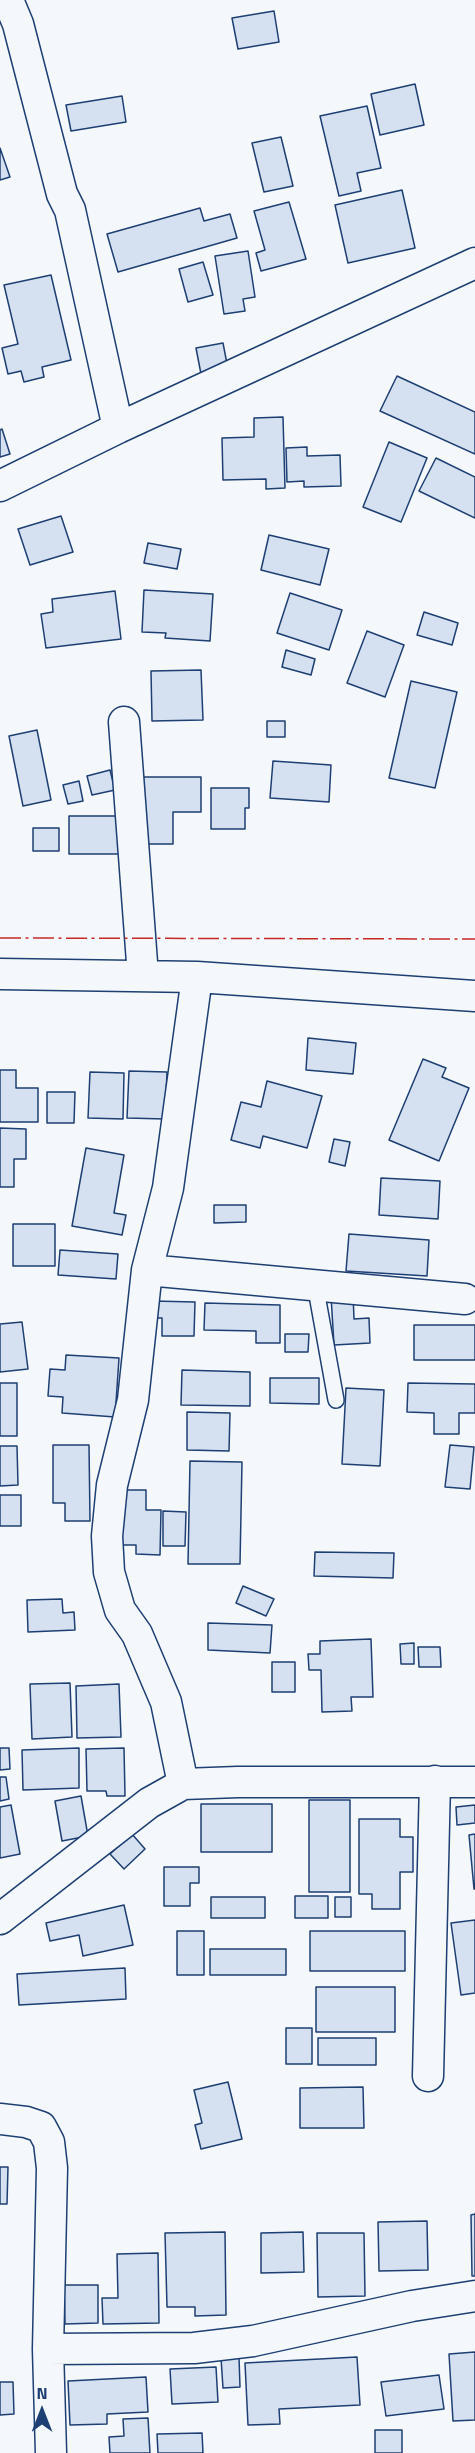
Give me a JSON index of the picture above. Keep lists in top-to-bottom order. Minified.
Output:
{"north":"top"}
